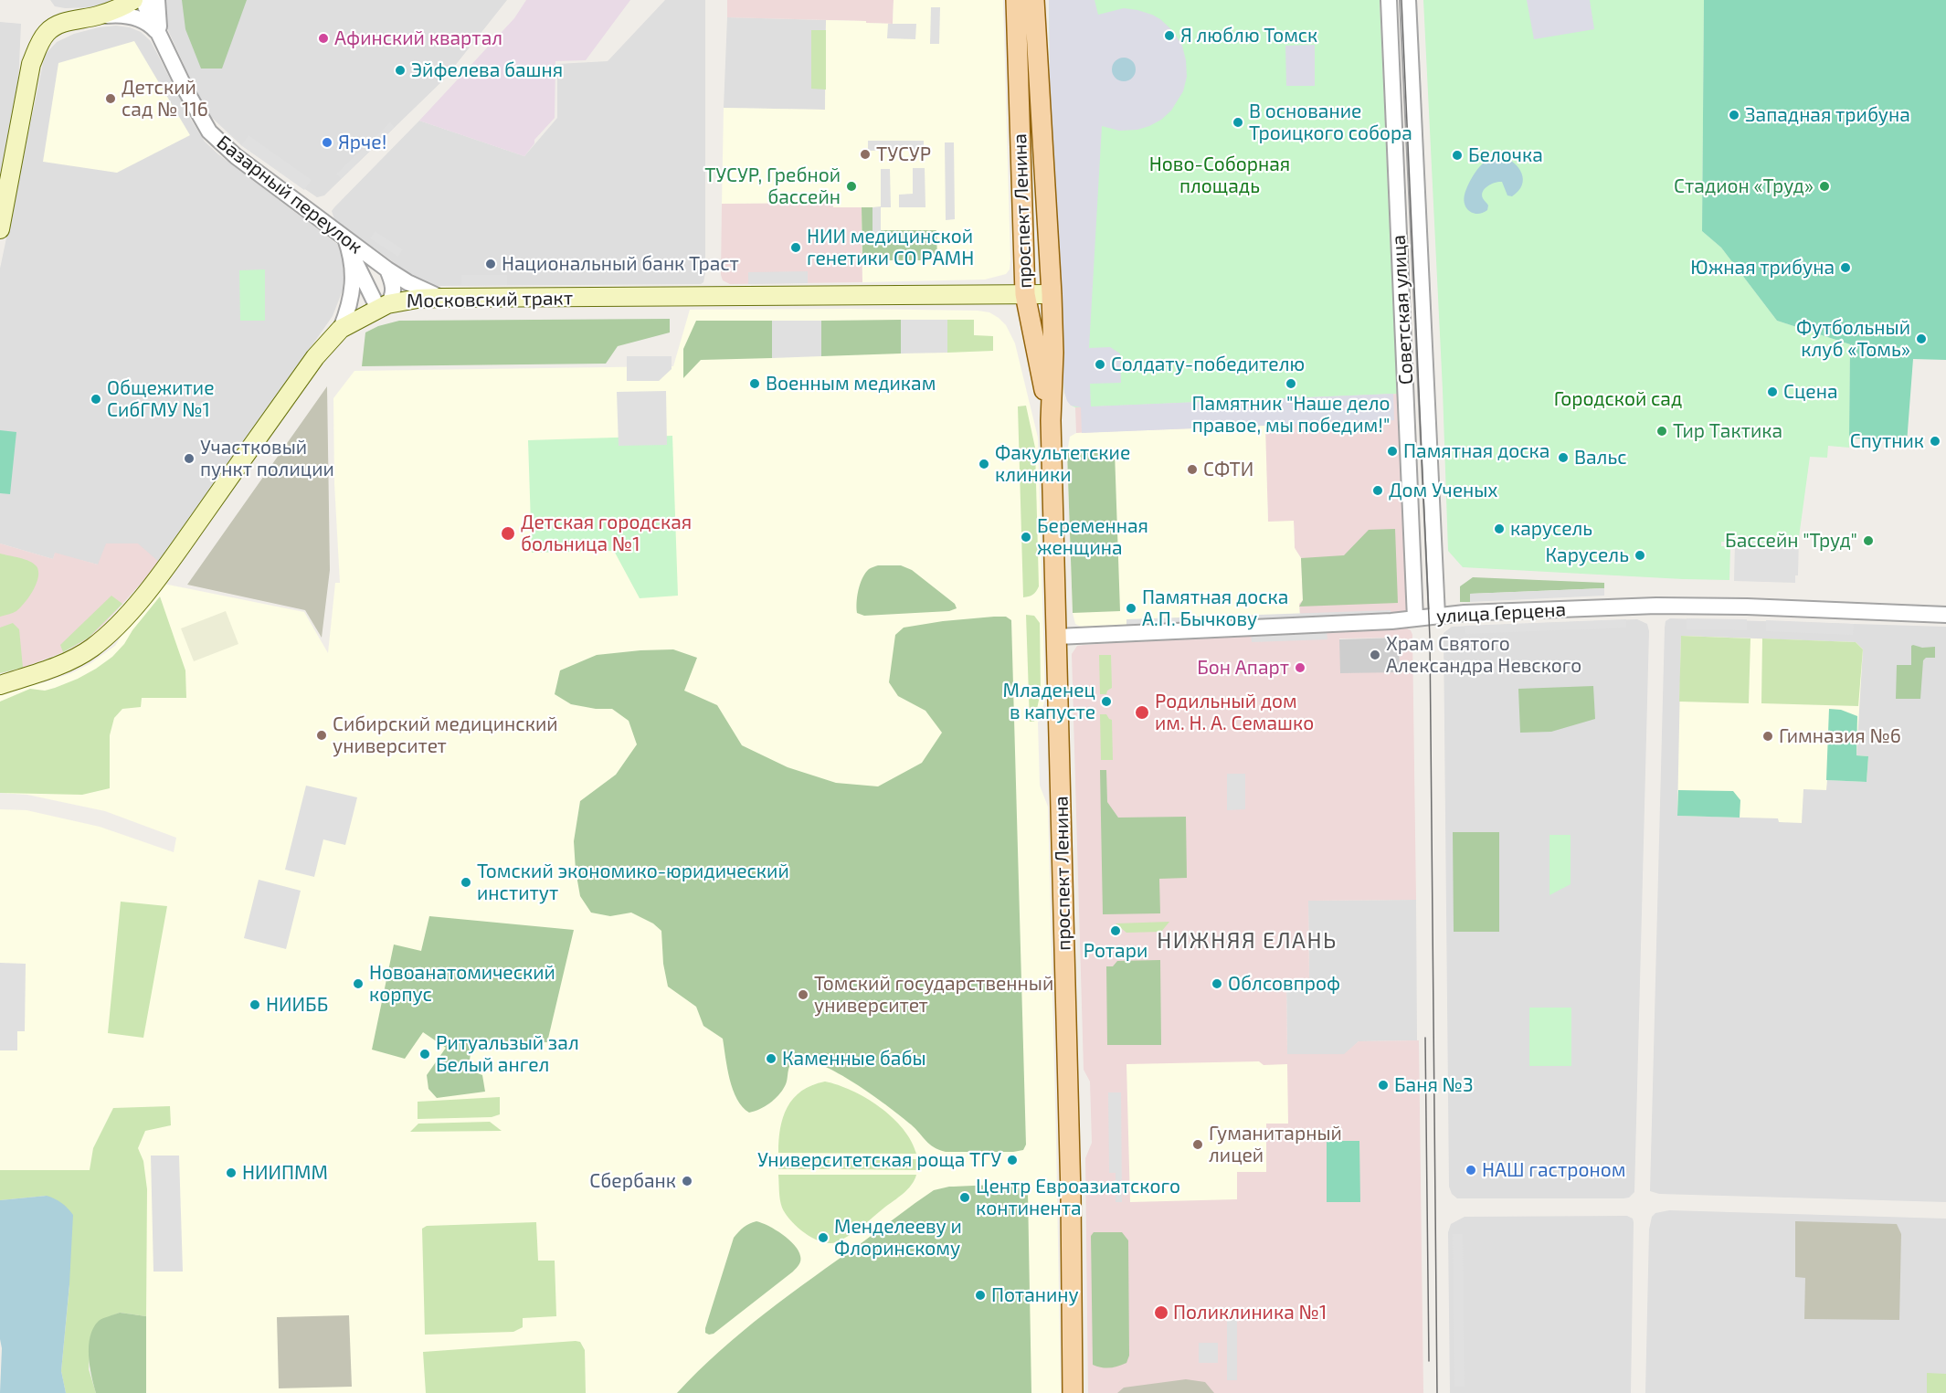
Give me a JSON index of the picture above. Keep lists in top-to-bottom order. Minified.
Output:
{"streets":{"main road":["проспект Ленина","Московский тракт"],"street":["Базарный переулок","Советская улица","улица Герцена"]},"crossings":[["Базарный переулок","Московский тракт"],["проспект Ленина","Московский тракт"],["проспект Ленина","улица Герцена"],["Советская улица","улица Герцена"]],"districts":["НИЖНЯЯ ЕЛАНЬ"],"parks":["Ново-Соборная площадь","Городской сад"],"places":["Я люблю Томск","Афинский квартал","Эйфелева башня","Детский сад № 116","Западная трибуна","В основание Троицкого собора","Ярче!","ТУСУР","Белочка","ТУСУР, Гребной бассейн","Стадион «Труд»","НИИ медицинской генетики СО РАМН","Национальный банк Траст","Южная трибуна","Футбольный клуб «Томь»","Солдату-победителю","Военным медикам","Памятник \"Наше дело правое, мы победим!\"","Сцена","Общежитие СибГМУ №1","Тир Тактика","Спутник","Памятная доска","Вальс","Участковый пункт полиции","Факультетские клиники","СФТИ","Дом Ученых","карусель","Детская городская больница №1","Беременная женщина","Бассейн \"Труд\"","Карусель","Памятная доска А.П. Бычкову","Храм Святого Александра Невского","Бон Апарт","Младенец в капусте","Родильный дом им. Н. А. Семашко","Сибирский медицинский университет","Гимназия №6","Томский экономико-юридический институт","Ротари","Новоанатомический корпус","Облсовпроф","Томский государственный университет","НИИББ","Ритуальзый зал Белый ангел","Каменные бабы","Баня №3","Гуманитарный лицей","Университетская роща ТГУ","НАШ гастроном","НИИПММ","Сбербанк","Центр Евроазиатского континента","Менделееву и Флоринскому","Потанину","Поликлиника №1"]}
